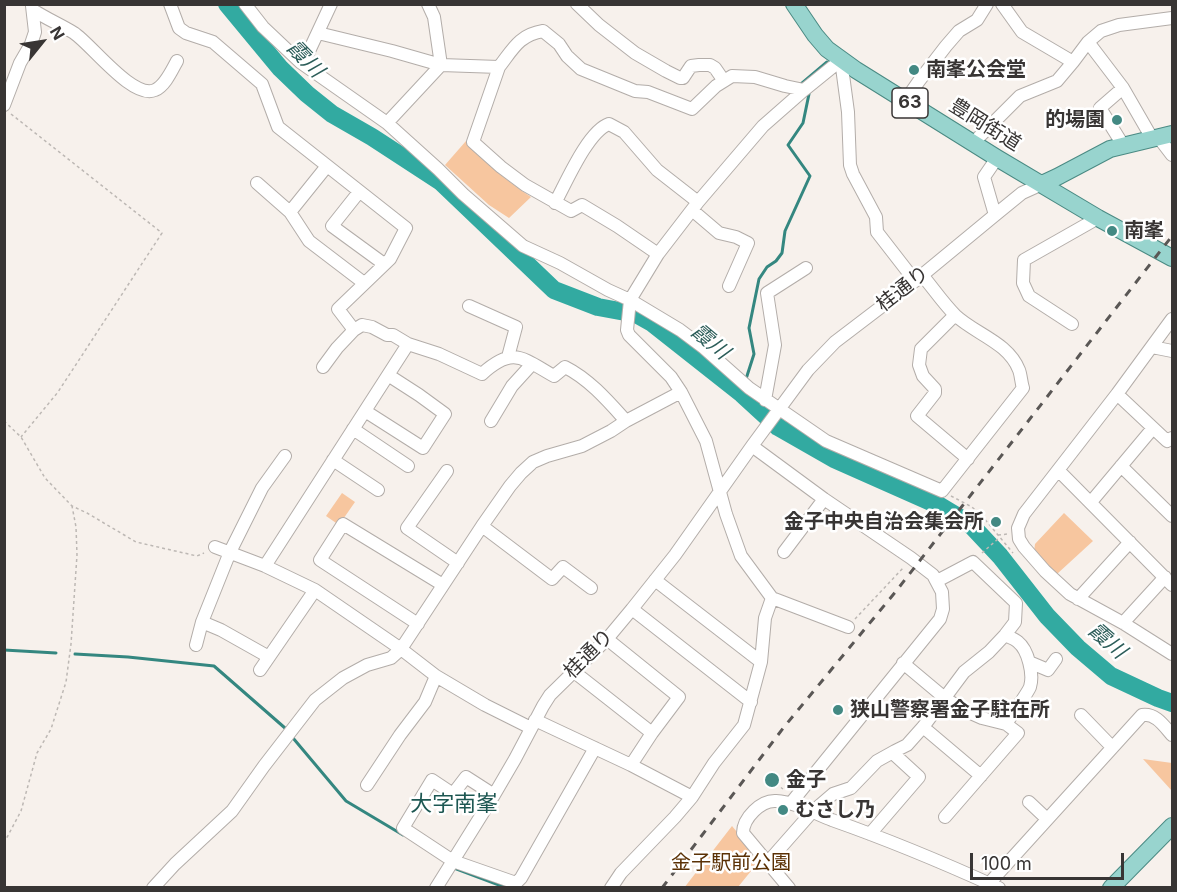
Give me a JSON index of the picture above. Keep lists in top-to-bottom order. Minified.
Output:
{"streets":{"main road":["63","豊岡街道"],"street":["桂通り"]},"crossings":[["豊岡街道","桂通り"]],"districts":["大字南峯"],"water":["霞川"],"parks":["金子駅前公園"],"places":["南峯公会堂","的場園","南峯","金子中央自治会集会所","狭山警察署金子駐在所","金子","むさし乃"],"scale_bar":"100 m","north":"top right"}
